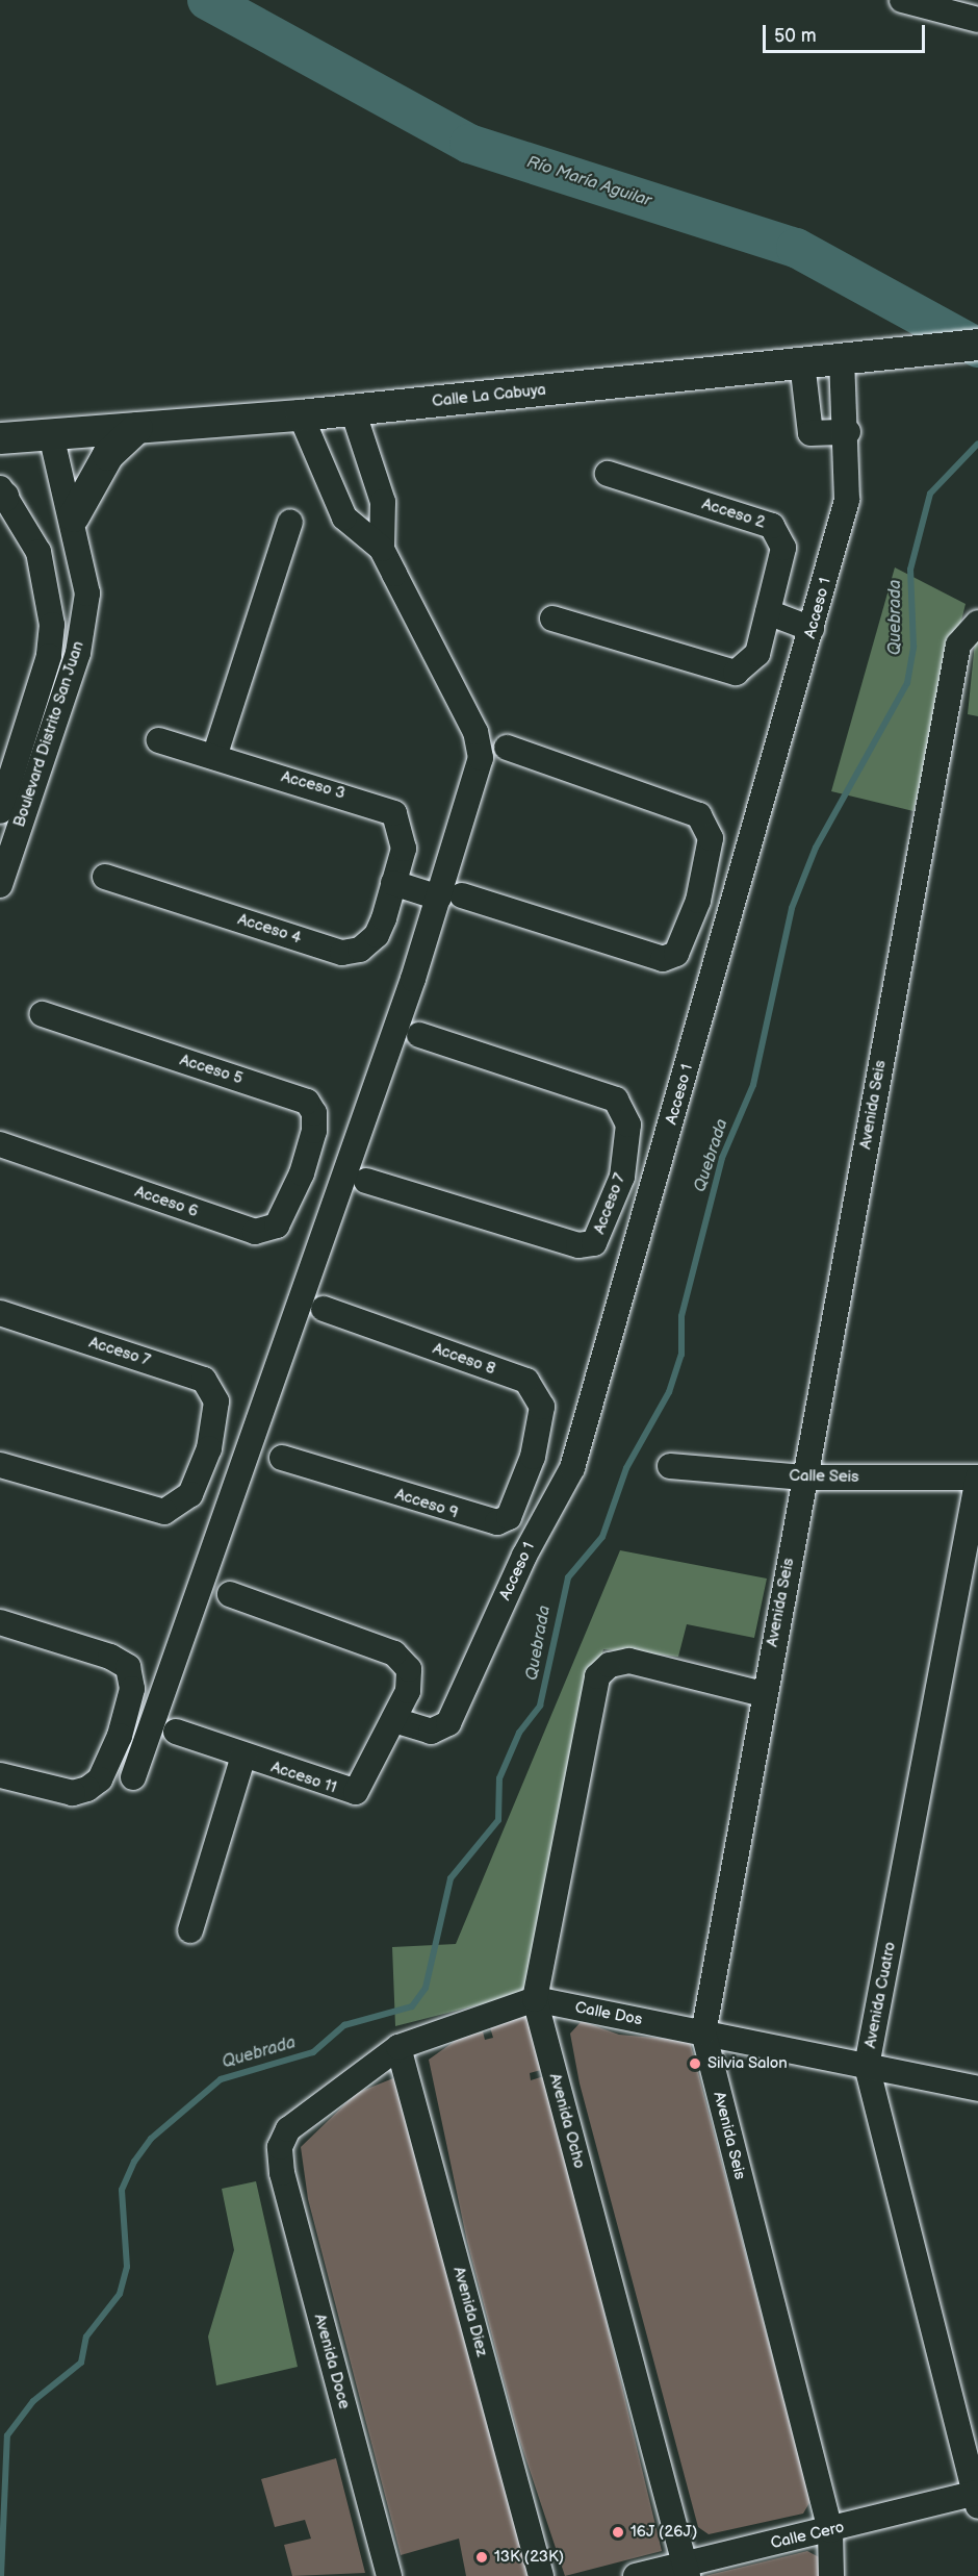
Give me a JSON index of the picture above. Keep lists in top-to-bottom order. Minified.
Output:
{"streets":{"street":["Calle La Cabuya","Acceso 2","Acceso 1","Boulevard Distrito San Juan","Acceso 3","Acceso 4","Acceso 5","Avenida Seis","Acceso 6","Acceso 7","Acceso 8","Calle Seis","Acceso 9","Acceso 11","Avenida Cuatro","Calle Dos","Avenida Ocho","Avenida Diez","Avenida Doce","Calle Cero"]},"crossings":[["Calle La Cabuya","Acceso 1"],["Calle La Cabuya","Boulevard Distrito San Juan"],["Acceso 1","Acceso 11"],["Acceso 3","Acceso 4"],["Acceso 5","Acceso 6"],["Avenida Seis","Calle Seis"],["Avenida Seis","Calle Dos"],["Avenida Seis","Avenida Ocho"],["Avenida Seis","Calle Cero"],["Acceso 8","Acceso 9"],["Calle Seis","Avenida Cuatro"],["Avenida Cuatro","Calle Dos"],["Avenida Cuatro","Calle Cero"],["Calle Dos","Avenida Ocho"],["Avenida Ocho","Calle Cero"],["Avenida Diez","Avenida Doce"]],"water":["Río María Aguilar","Quebrada"],"places":["Silvia Salon","16J (26J)","13K (23K)"],"scale_bar":"50 m"}
